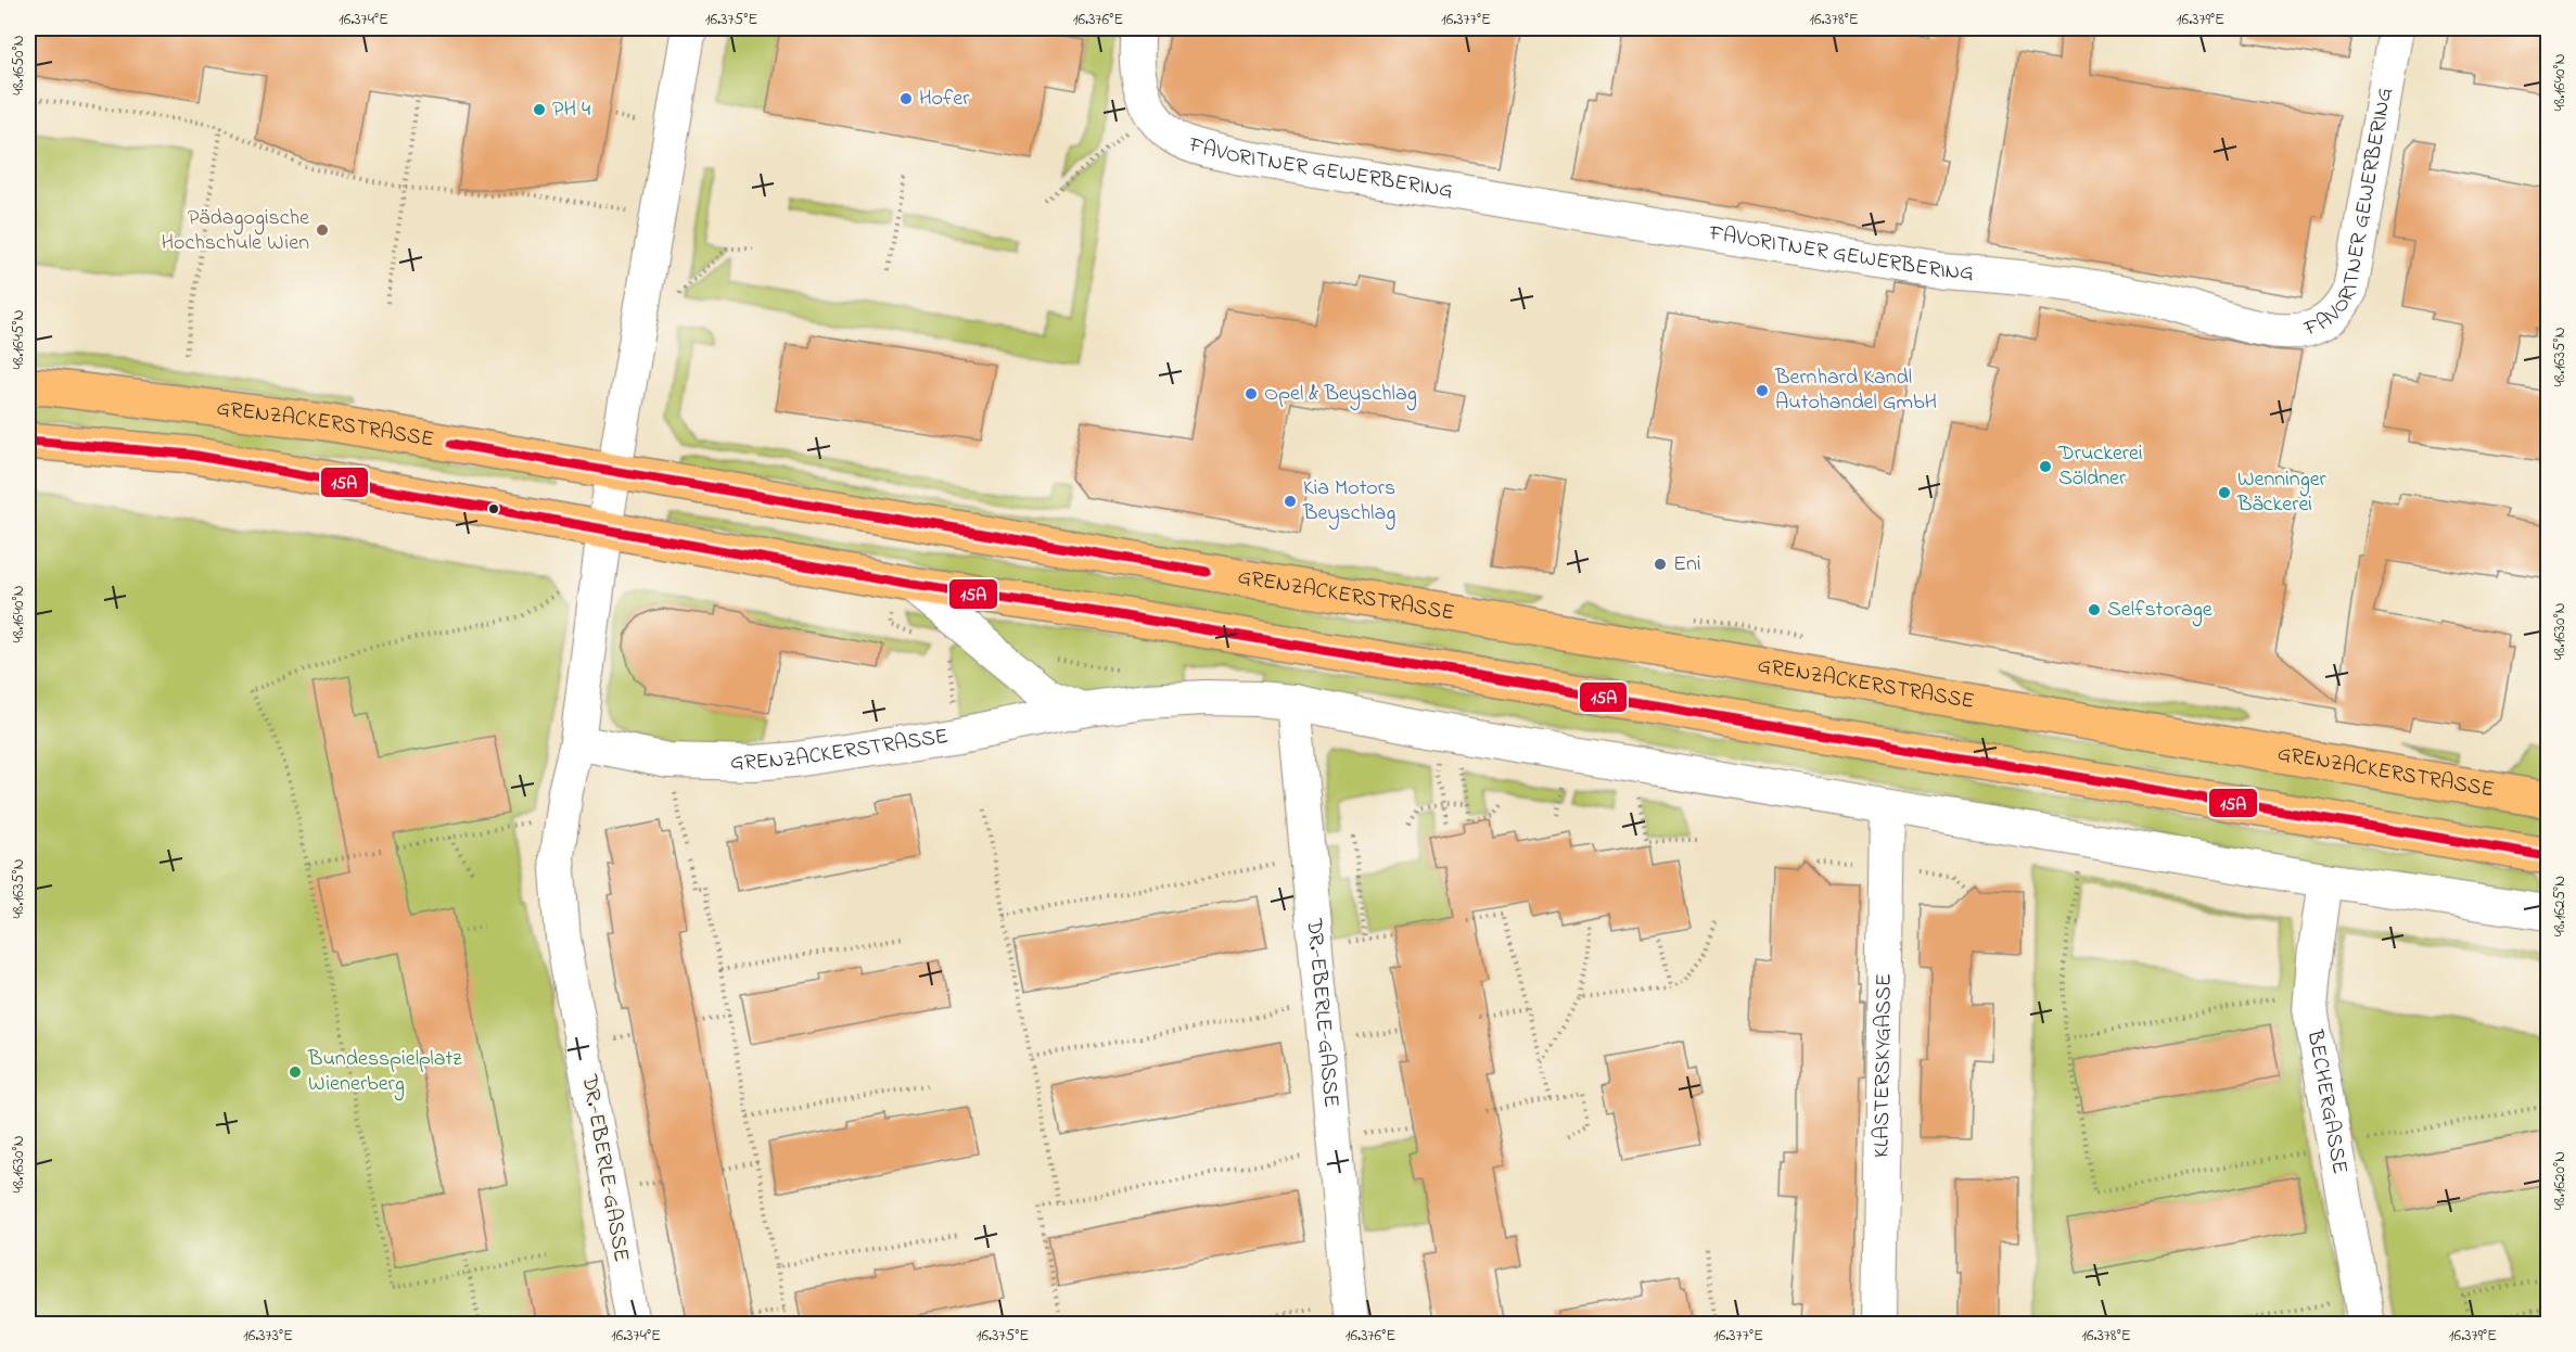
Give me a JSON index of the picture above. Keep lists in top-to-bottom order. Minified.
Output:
{"streets":{"main road":["GRENZACKERSTRASSE"],"street":["FAVORITNER GEWERBERING","DR.-EBERLE-GASSE","KLASTERSKYGASSE","BECHERGASSE"]},"crossings":[["GRENZACKERSTRASSE","DR.-EBERLE-GASSE"],["GRENZACKERSTRASSE","KLASTERSKYGASSE"],["GRENZACKERSTRASSE","BECHERGASSE"]],"places":["Hofer","PH 4","Pädagogische Hochschule Wien","Bernhard Kandl Autohandel GmbH","Opel & Beyschlag","Druckerei Söldner","Wenninger Bäckerei","Kia Motors Beyschlag","Eni","Selfstorage","Bundesspielplatz Wienerberg"],"lines":["transit line 15A"],"coordinates":["16.374°E","16.375°E","16.376°E","16.377°E","16.378°E","16.379°E","48.1650°N","48.1640°N","48.1645°N","48.1635°N","48.1630°N","48.1625°N","48.1620°N","16.373°E"]}
